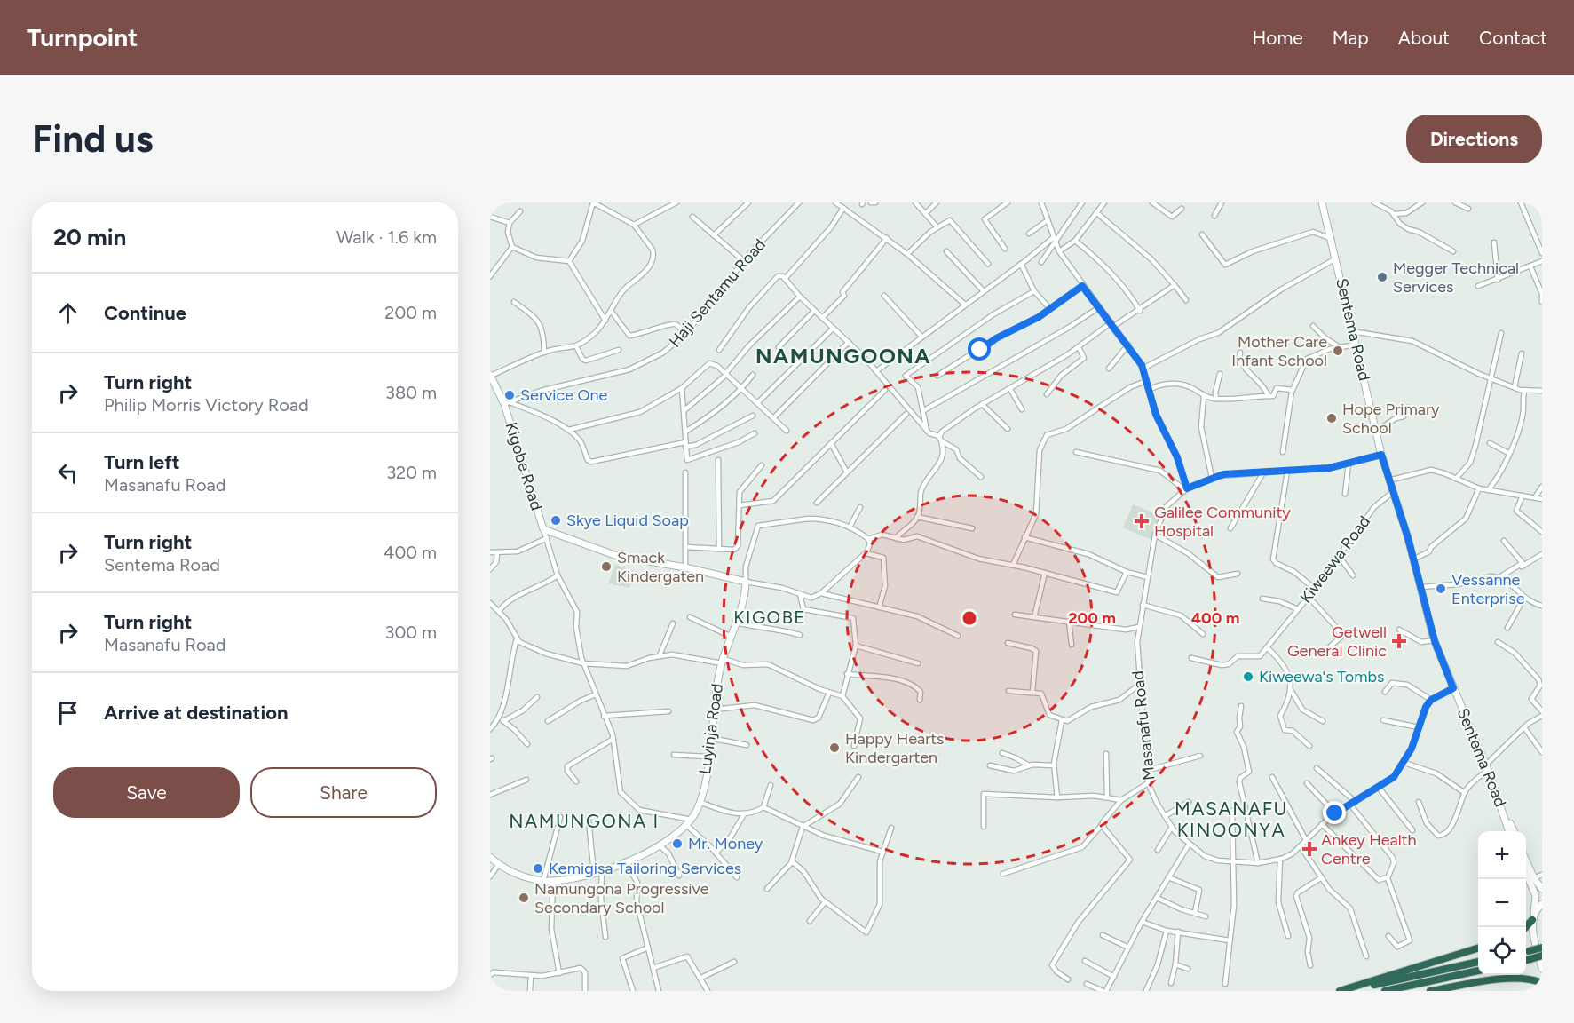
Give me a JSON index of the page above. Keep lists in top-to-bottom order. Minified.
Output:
{"streets":{"main road":["Sentema Road","Kigobe Road","Luyinja Road"],"street":["Haji Sentamu Road","Kiweewa Road","Masanafu Road"]},"crossings":[["Haji Sentamu Road","Kigobe Road"],["Sentema Road","Kiweewa Road"],["Sentema Road","Masanafu Road"]],"districts":["NAMUNGOONA","KIGOBE","MASANAFU KINOONYA","NAMUNGONA I"],"places":{"other":["Megger Technical Services","Mother Care Infant School","Service One","Hope Primary School","Skye Liquid Soap","Smack Kindergaten","Vessanne Enterprise","Kiweewa's Tombs","Happy Hearts Kindergarten","Mr. Money","Kemigisa Tailoring Services","Namungona Progressive Secondary School"],"health":["Galilee Community Hospital","Getwell General Clinic","Ankey Health Centre"]},"page":{"header":"Turnpoint","nav":["Home","Map","About","Contact"],"buttons":["Directions",["Save","Share"]],"title":"Find us","heading":["20 min","Walk · 1.6 km"],"list":[["Continue","200 m"],["Turn right","Philip Morris Victory Road","380 m"],["Turn left","Masanafu Road","320 m"],["Turn right","Sentema Road","400 m"],["Turn right","Masanafu Road","300 m"],"Arrive at destination"],"map_buttons":["+","−"]},"rings":["200 m","400 m"]}
